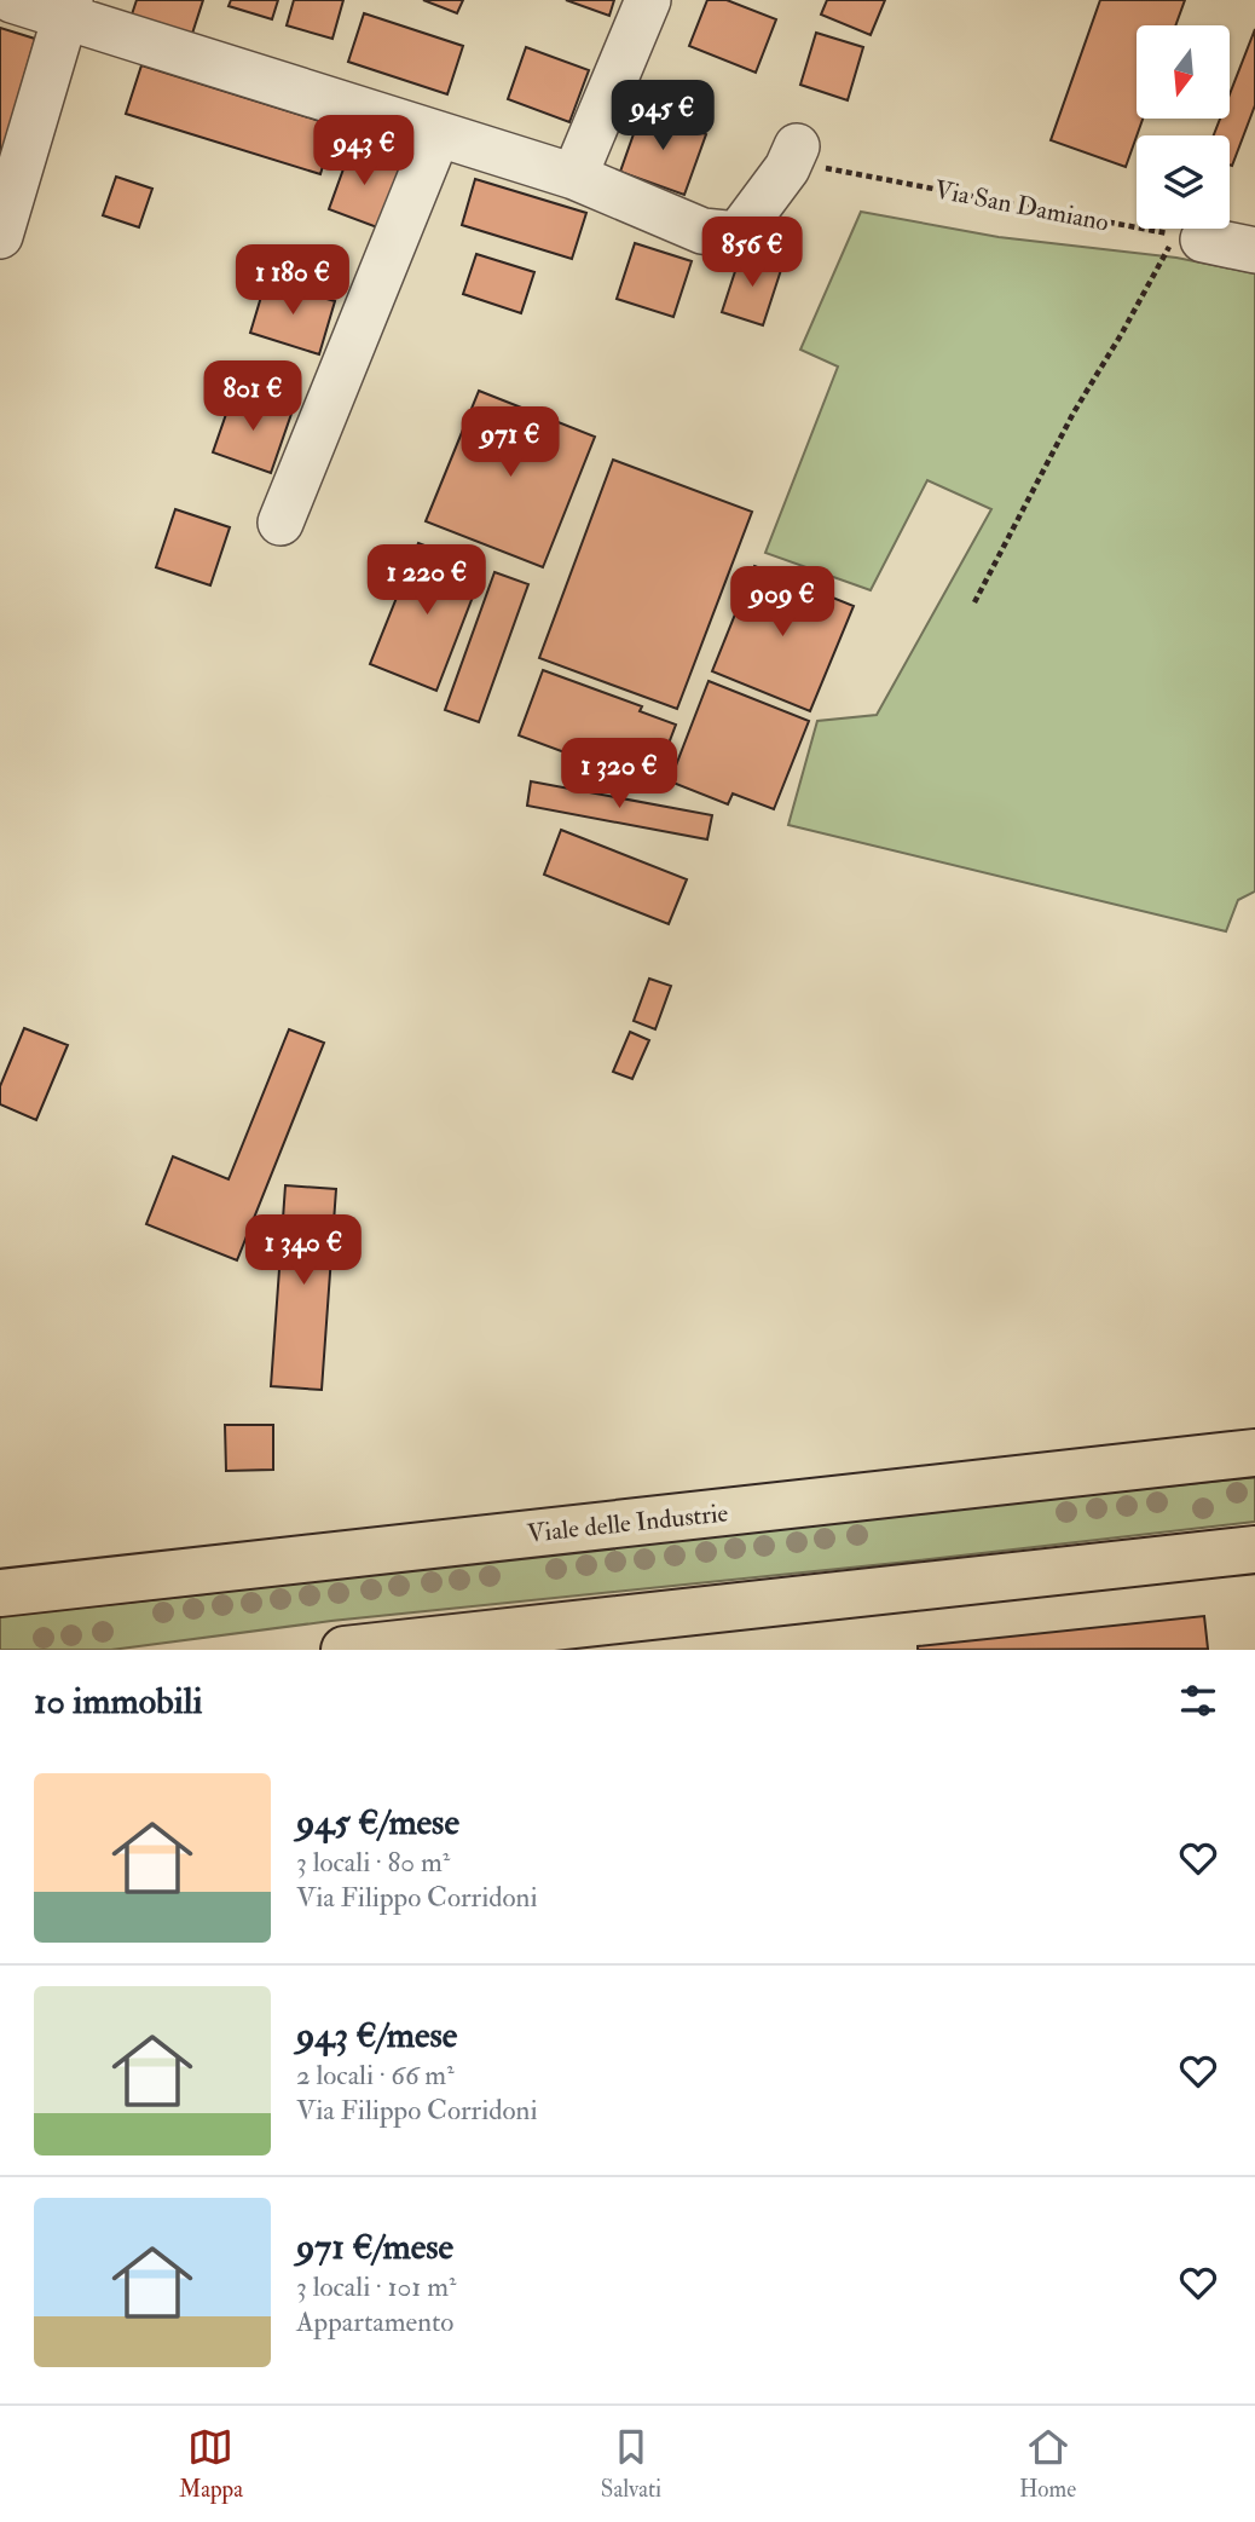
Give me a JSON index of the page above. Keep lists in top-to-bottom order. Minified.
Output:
{"streets":{"main road":["Viale delle Industrie"],"path":["Via San Damiano"]},"north":"bottom","page":{"price":["945 €","943 €","856 €","1 180 €","801 €","971 €","1 220 €","909 €","1 320 €","1 340 €"],"heading":"10 immobili","list":[{"name":"945 €/mese","note":"3 locali · 80 m² · Via Filippo Corridoni"},{"name":"943 €/mese","note":"2 locali · 66 m² · Via Filippo Corridoni"},{"name":"971 €/mese","note":"3 locali · 101 m² · Appartamento"}],"tabs":["Mappa","Salvati","Home"]}}
